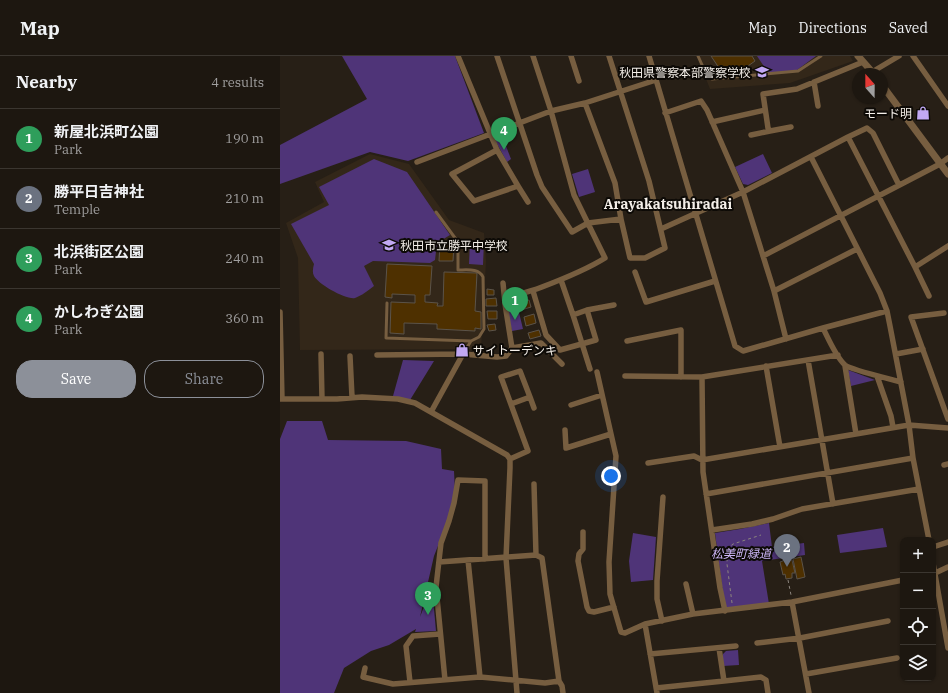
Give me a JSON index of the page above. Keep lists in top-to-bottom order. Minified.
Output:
{"districts":["Arayakatsuhiradai"],"parks":["松美町緑道"],"places":{"school or university":["秋田県警察本部警察学校","秋田市立勝平中学校"],"shop":["モード明","サイトーデンキ"]},"north":"top","page":{"header":"Map","nav":["Map","Directions","Saved"],"heading":["Nearby","4 results"],"list":[{"mark":"1","name":"新屋北浜町公園","note":"Park","value":"190 m"},{"mark":"2","name":"勝平日吉神社","note":"Temple","value":"210 m"},{"mark":"3","name":"北浜街区公園","note":"Park","value":"240 m"},{"mark":"4","name":"かしわぎ公園","note":"Park","value":"360 m"}],"pins":["4","1","2","3"],"buttons":["Save","Share"],"map_buttons":["+","−"]}}
